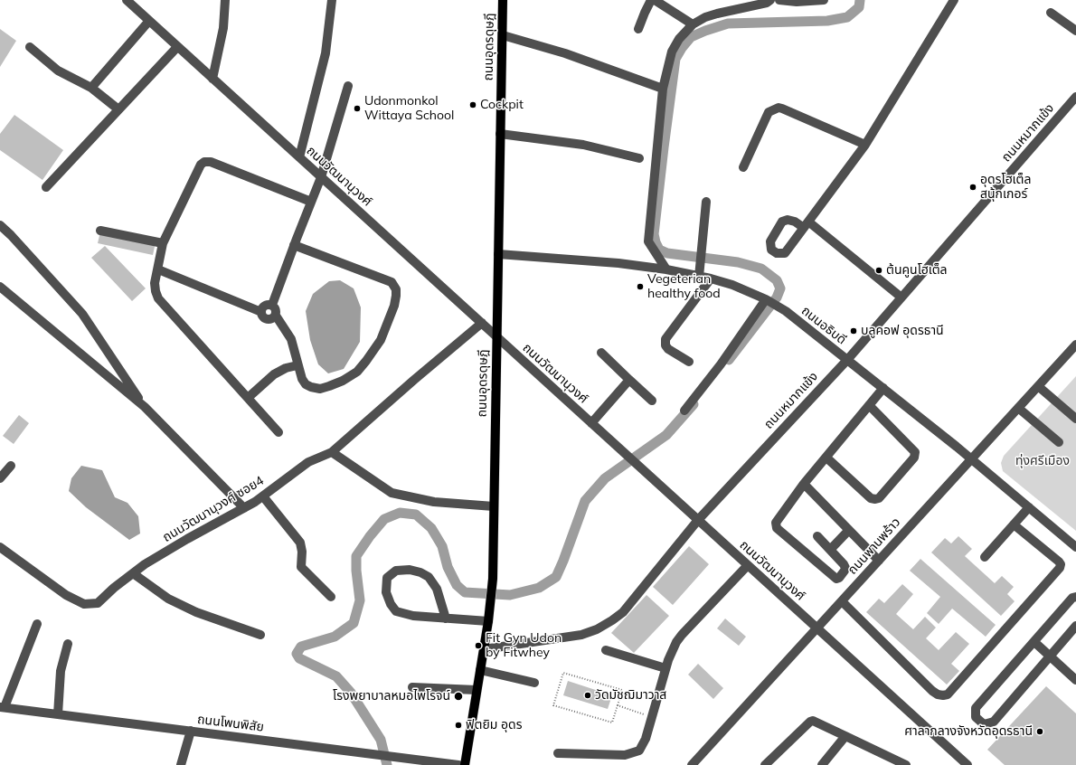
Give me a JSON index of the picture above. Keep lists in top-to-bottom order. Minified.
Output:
{"streets":{"main road":["ถนนอุดรดุษฎี"],"street":["ถนนหมากแข้ง","ถนนวัฒนานุวงศ์","ถนนอธิบดี","ถนนวัฒนานุวงศ์ ซอย4","ถนนพานพร้าว","ถนนโพนพิสัย"]},"crossings":[["ถนนอุดรดุษฎี","ถนนหมากแข้ง"],["ถนนอุดรดุษฎี","ถนนวัฒนานุวงศ์"],["ถนนอุดรดุษฎี","ถนนอธิบดี"],["ถนนหมากแข้ง","ถนนวัฒนานุวงศ์"],["ถนนหมากแข้ง","ถนนอธิบดี"],["ถนนวัฒนานุวงศ์","ถนนวัฒนานุวงศ์ ซอย4"],["ถนนวัฒนานุวงศ์","ถนนพานพร้าว"],["ถนนอธิบดี","ถนนพานพร้าว"]],"parks":["ทุ่งศรีเมือง"],"places":["Cockpit","Udonmonkol Wittaya School","อุดรโฮเต็ล สนุ้กเกอร์","ต้นคูนโฮเต็ล","Vegeterian healthy food","บลูคอฟ อุดรธานี","Fit Gyn Udon by Fitwhey","วัดมัชฌิมาวาส","โรงพยาบาลหมอไพโรจน์","ฟิตยิม อุดร","ศาลากลางจังหวัดอุดรธานี"]}
